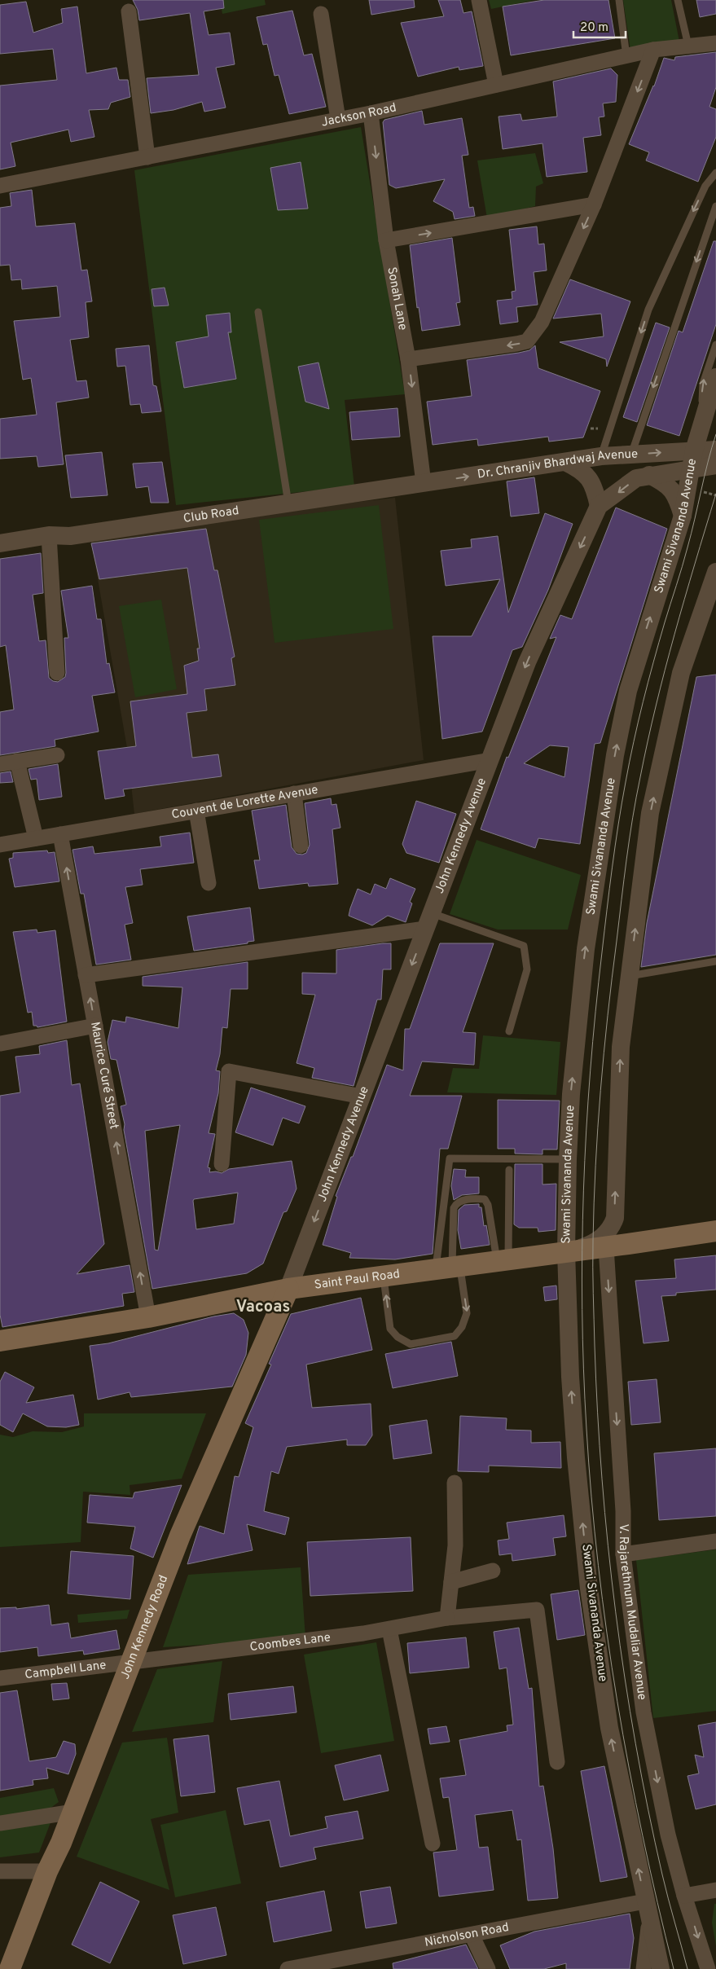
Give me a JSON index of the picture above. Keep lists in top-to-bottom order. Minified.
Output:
{"streets":{"main road":["Saint Paul Road","John Kennedy Road"],"street":["Jackson Road","Sonah Lane","Dr. Chranjiv Bhardwaj Avenue","Club Road","Swami Sivananda Avenue","Couvent de Lorette Avenue","John Kennedy Avenue","Maurice Curé Street","V. Rajarethnum Mudaliar Avenue","Coombes Lane","Campbell Lane","Nicholson Road"]},"crossings":[["Jackson Road","Sonah Lane"],["Sonah Lane","Dr. Chranjiv Bhardwaj Avenue"],["Sonah Lane","Club Road"],["Dr. Chranjiv Bhardwaj Avenue","Club Road"],["Dr. Chranjiv Bhardwaj Avenue","Swami Sivananda Avenue"],["Swami Sivananda Avenue","John Kennedy Avenue"],["Swami Sivananda Avenue","Saint Paul Road"],["Swami Sivananda Avenue","Nicholson Road"],["Couvent de Lorette Avenue","John Kennedy Avenue"],["Couvent de Lorette Avenue","Maurice Curé Street"],["John Kennedy Avenue","Saint Paul Road"],["John Kennedy Avenue","John Kennedy Road"],["Maurice Curé Street","Saint Paul Road"],["Saint Paul Road","V. Rajarethnum Mudaliar Avenue"],["Saint Paul Road","John Kennedy Road"],["John Kennedy Road","Coombes Lane"],["John Kennedy Road","Campbell Lane"],["Coombes Lane","Campbell Lane"]],"one_way":["Sonah Lane","Dr. Chranjiv Bhardwaj Avenue","Maurice Curé Street","V. Rajarethnum Mudaliar Avenue"],"districts":["Vacoas"],"scale_bar":"20 m"}
